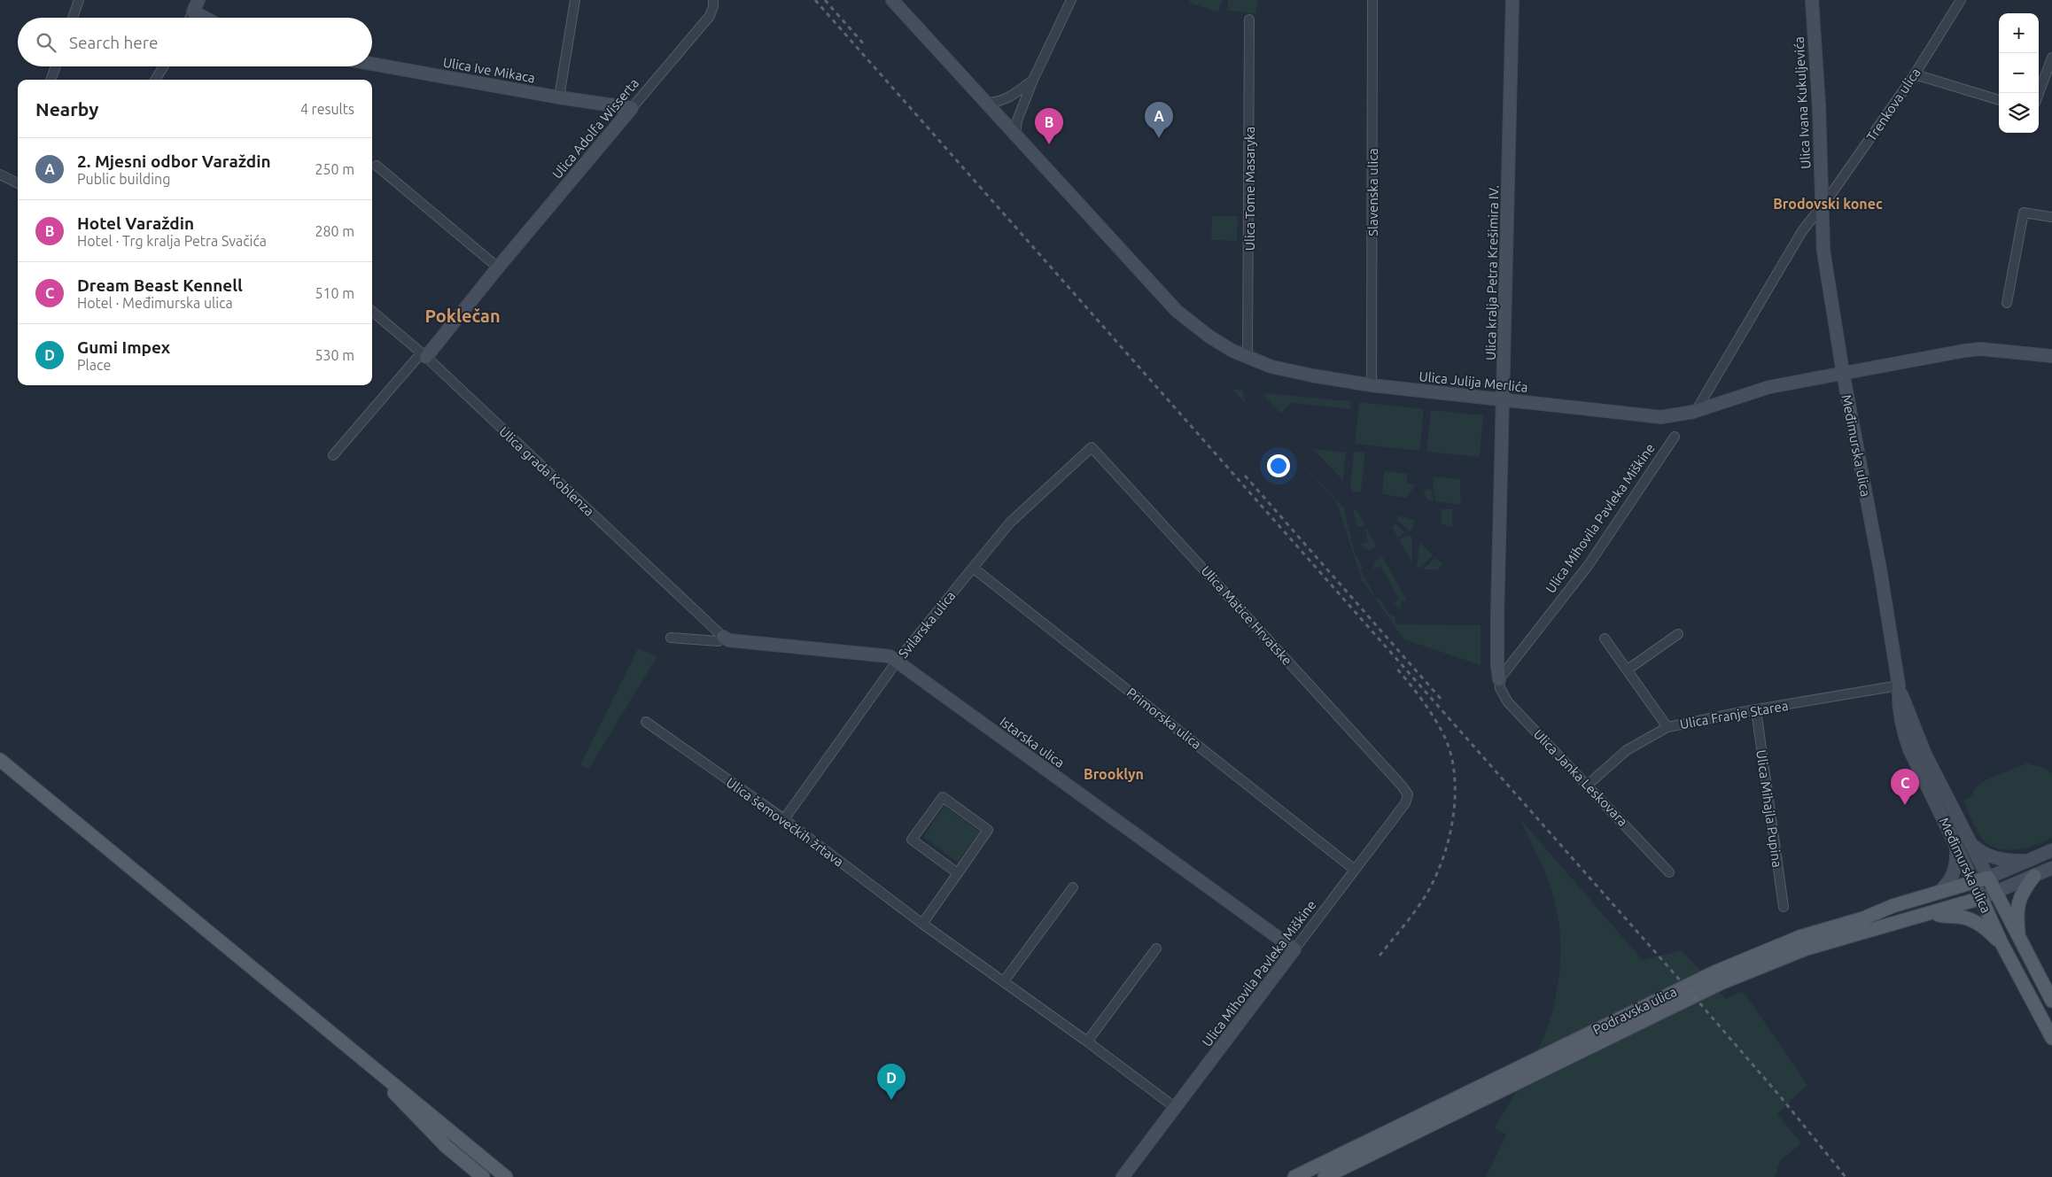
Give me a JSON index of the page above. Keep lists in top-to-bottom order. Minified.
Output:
{"streets":{"main road":["Ulica Ive Mikaca","Ulica Ivana Kukuljevića","Ulica Adolfa Wisserta","Ulica kralja Petra Krešimira IV.","Ulica Julija Merlića","Međimurska ulica","Ulica Mihovila Pavleka Miškine","Istarska ulica","Podravska ulica"],"street":["Trenkova ulica","Ulica Tome Masaryka","Slavenska ulica","Ulica grada Koblenza","Ulica Matice Hrvatske","Svilarska ulica","Ulica Franje Starea","Primorska ulica","Ulica Janka Leskovara","Ulica Mihajla Pupina","Ulica šemovečkih žrtava"]},"crossings":[["Ulica Ive Mikaca","Ulica Adolfa Wisserta"],["Ulica Ivana Kukuljevića","Trenkova ulica"],["Ulica Ivana Kukuljevića","Međimurska ulica"],["Trenkova ulica","Međimurska ulica"],["Ulica Adolfa Wisserta","Ulica grada Koblenza"],["Ulica Tome Masaryka","Ulica Julija Merlića"],["Slavenska ulica","Ulica Julija Merlića"],["Ulica kralja Petra Krešimira IV.","Ulica Julija Merlića"],["Ulica kralja Petra Krešimira IV.","Ulica Mihovila Pavleka Miškine"],["Ulica kralja Petra Krešimira IV.","Ulica Janka Leskovara"],["Ulica Julija Merlića","Međimurska ulica"],["Međimurska ulica","Ulica Franje Starea"],["Međimurska ulica","Podravska ulica"],["Ulica grada Koblenza","Istarska ulica"],["Ulica Mihovila Pavleka Miškine","Ulica Matice Hrvatske"],["Ulica Mihovila Pavleka Miškine","Primorska ulica"],["Ulica Mihovila Pavleka Miškine","Istarska ulica"],["Ulica Mihovila Pavleka Miškine","Ulica Janka Leskovara"],["Ulica Mihovila Pavleka Miškine","Ulica šemovečkih žrtava"],["Ulica Matice Hrvatske","Svilarska ulica"],["Svilarska ulica","Primorska ulica"],["Svilarska ulica","Istarska ulica"],["Svilarska ulica","Ulica šemovečkih žrtava"],["Ulica Franje Starea","Ulica Janka Leskovara"],["Ulica Franje Starea","Ulica Mihajla Pupina"]],"districts":["Brodovski konec","Poklečan","Brooklyn"],"page":{"map_buttons":["+","−"],"search":"Search here","heading":["Nearby","4 results"],"pins":["A","B","C","D"],"list":[{"mark":"A","name":"2. Mjesni odbor Varaždin","note":"Public building","value":"250 m"},{"mark":"B","name":"Hotel Varaždin","note":"Hotel · Trg kralja Petra Svačića","value":"280 m"},{"mark":"C","name":"Dream Beast Kennell","note":"Hotel · Međimurska ulica","value":"510 m"},{"mark":"D","name":"Gumi Impex","note":"Place","value":"530 m"}]}}
